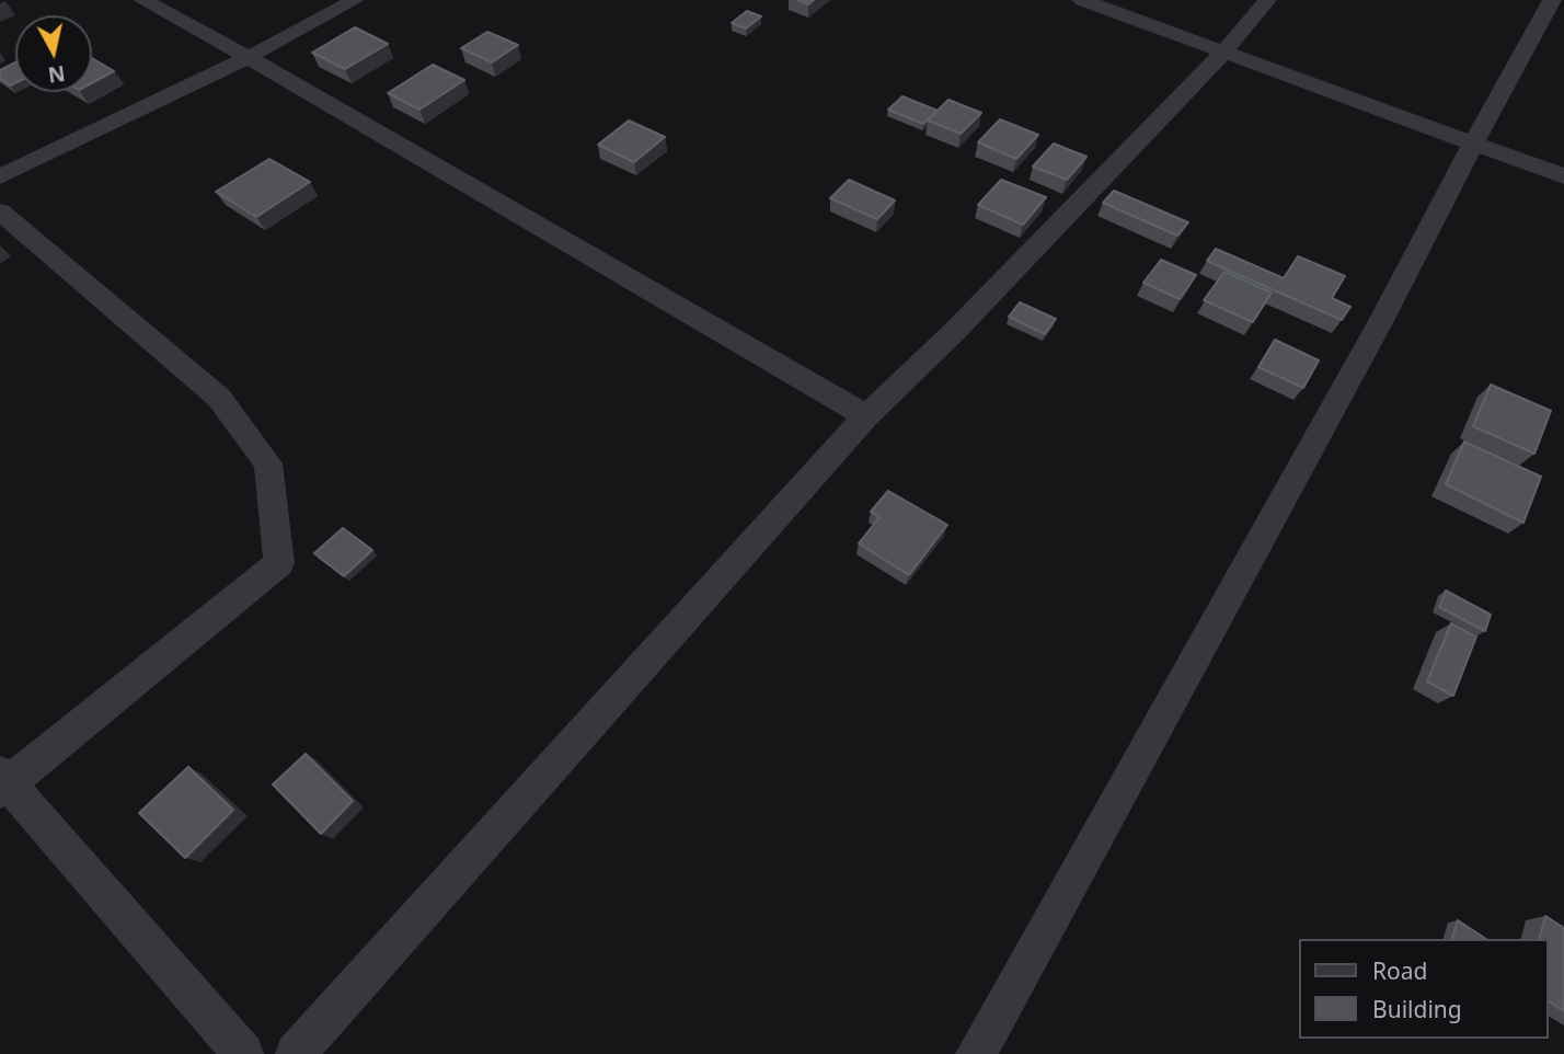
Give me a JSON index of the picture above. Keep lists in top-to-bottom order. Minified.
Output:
{"legend":["Road","Building"],"north":"bottom"}
